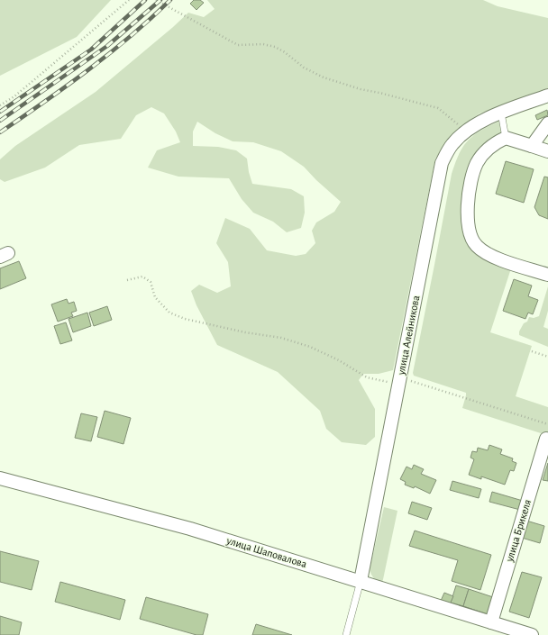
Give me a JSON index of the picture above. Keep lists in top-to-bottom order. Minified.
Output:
{"streets":{"street":["улица Алейникова","улица Брикеля","улица Шаповалова"]},"crossings":[["улица Алейникова","улица Шаповалова"],["улица Брикеля","улица Шаповалова"]]}
